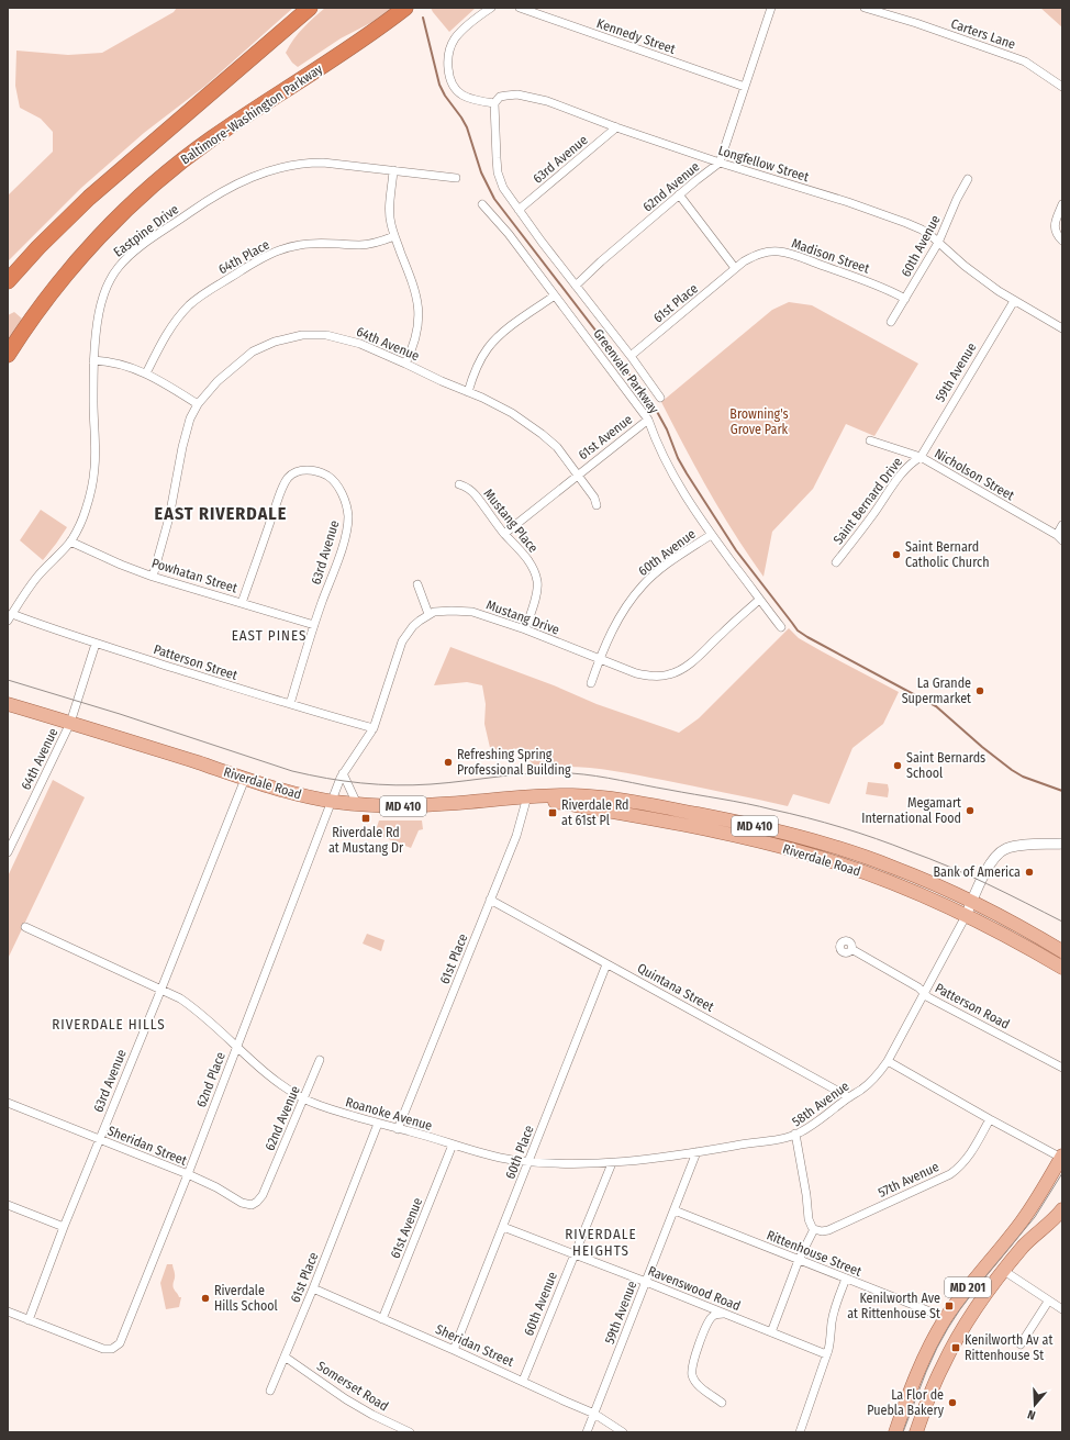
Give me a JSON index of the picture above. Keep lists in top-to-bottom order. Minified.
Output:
{"streets":{"highway":["Baltimore-Washington Parkway"],"main road":["Riverdale Road","MD 410","MD 201"],"street":["Carters Lane","Kennedy Street","63rd Avenue","Longfellow Street","62nd Avenue","Eastpine Drive","60th Avenue","Madison Street","64th Place","61st Place","64th Avenue","Greenvale Parkway","59th Avenue","61st Avenue","Nicholson Street","Saint Bernard Drive","Mustang Place","Powhatan Street","Mustang Drive","Patterson Street","Quintana Street","Patterson Road","62nd Place","58th Avenue","Roanoke Avenue","Sheridan Street","60th Place","57th Avenue","Rittenhouse Street","Ravenswood Road","Somerset Road"]},"crossings":[["Kennedy Street","62nd Avenue"],["63rd Avenue","Longfellow Street"],["63rd Avenue","Greenvale Parkway"],["63rd Avenue","Powhatan Street"],["63rd Avenue","Patterson Street"],["63rd Avenue","Riverdale Road"],["63rd Avenue","62nd Place"],["63rd Avenue","Roanoke Avenue"],["63rd Avenue","Sheridan Street"],["Longfellow Street","62nd Avenue"],["Longfellow Street","60th Avenue"],["Longfellow Street","Greenvale Parkway"],["Longfellow Street","59th Avenue"],["62nd Avenue","Greenvale Parkway"],["62nd Avenue","Roanoke Avenue"],["62nd Avenue","Sheridan Street"],["Eastpine Drive","Powhatan Street"],["Eastpine Drive","Patterson Street"],["60th Avenue","Madison Street"],["60th Avenue","Greenvale Parkway"],["60th Avenue","Mustang Drive"],["60th Avenue","Roanoke Avenue"],["60th Avenue","Sheridan Street"],["60th Avenue","Ravenswood Road"],["Madison Street","61st Place"],["61st Place","Greenvale Parkway"],["61st Place","Riverdale Road"],["61st Place","Quintana Street"],["61st Place","Roanoke Avenue"],["61st Place","Sheridan Street"],["61st Place","Somerset Road"],["64th Avenue","61st Avenue"],["64th Avenue","Powhatan Street"],["64th Avenue","Patterson Street"],["64th Avenue","Riverdale Road"],["Greenvale Parkway","61st Avenue"],["Greenvale Parkway","Mustang Drive"],["59th Avenue","Nicholson Street"],["59th Avenue","Saint Bernard Drive"],["59th Avenue","Roanoke Avenue"],["59th Avenue","Sheridan Street"],["59th Avenue","Rittenhouse Street"],["59th Avenue","Ravenswood Road"],["61st Avenue","Mustang Place"],["61st Avenue","Roanoke Avenue"],["61st Avenue","Sheridan Street"],["Nicholson Street","Saint Bernard Drive"],["Mustang Place","Mustang Drive"],["Riverdale Road","MD 410"],["Riverdale Road","62nd Place"],["Riverdale Road","58th Avenue"],["MD 410","58th Avenue"],["Quintana Street","58th Avenue"],["Quintana Street","60th Place"],["Patterson Road","58th Avenue"],["62nd Place","Roanoke Avenue"],["62nd Place","Sheridan Street"],["58th Avenue","Roanoke Avenue"],["58th Avenue","57th Avenue"],["Roanoke Avenue","60th Place"],["Sheridan Street","60th Place"],["60th Place","Ravenswood Road"],["Rittenhouse Street","MD 201"]],"districts":["EAST RIVERDALE","EAST PINES","RIVERDALE HILLS","RIVERDALE HEIGHTS"],"parks":["Browning's Grove Park"],"places":{"other":["Saint Bernard Catholic Church","La Grande Supermarket","Refreshing Spring Professional Building","Saint Bernards School","Megamart International Food","Bank of America","Riverdale Hills School","La Flor de Puebla Bakery"],"transit":["Riverdale Rd at 61st Pl","Riverdale Rd at Mustang Dr","Kenilworth Ave at Rittenhouse St","Kenilworth Av at Rittenhouse St"]},"north":"bottom"}
